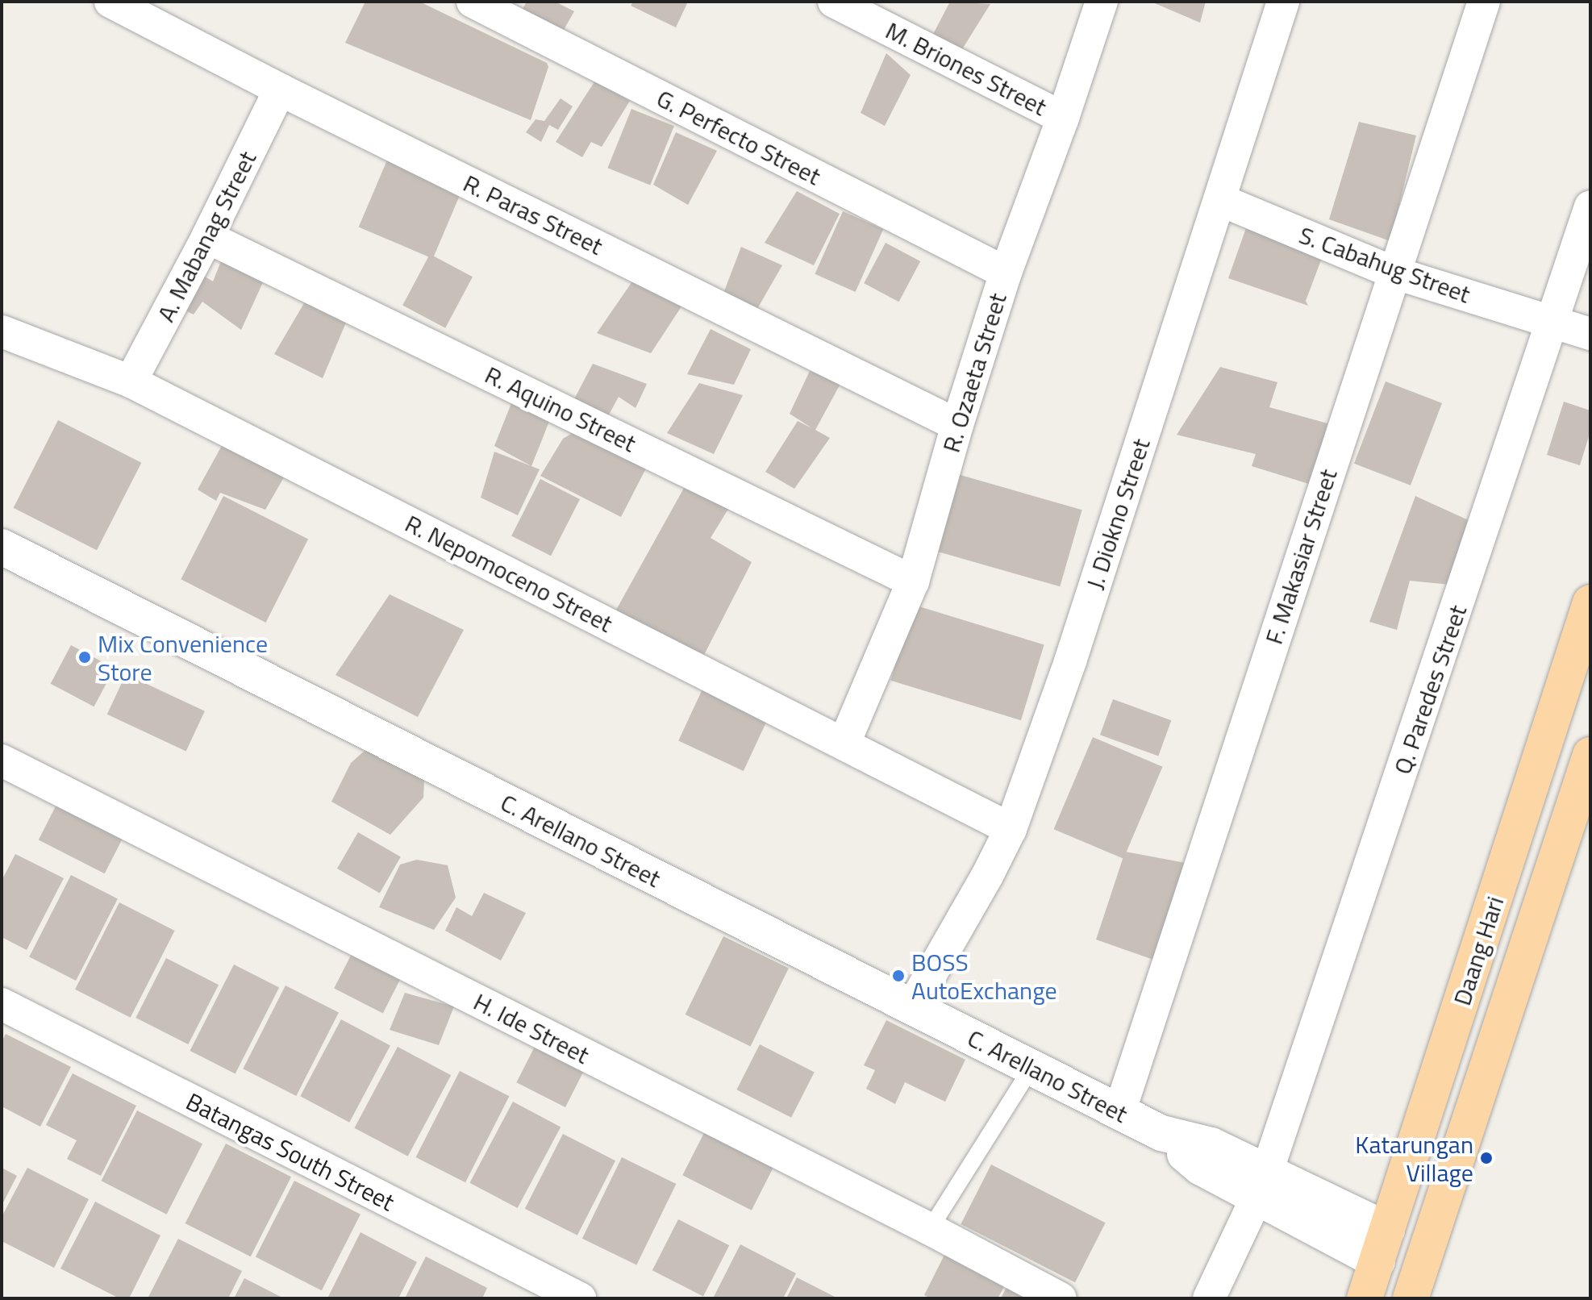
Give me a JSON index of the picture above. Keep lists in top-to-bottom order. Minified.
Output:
{"streets":{"main road":["Daang Hari"],"street":["M. Briones Street","G. Perfecto Street","R. Paras Street","A. Mabanag Street","S. Cabahug Street","R. Ozaeta Street","R. Aquino Street","J. Diokno Street","F. Makasiar Street","R. Nepomoceno Street","Q. Paredes Street","C. Arellano Street","H. Ide Street","Batangas South Street"]},"crossings":[["M. Briones Street","R. Ozaeta Street"],["G. Perfecto Street","R. Ozaeta Street"],["R. Paras Street","A. Mabanag Street"],["R. Paras Street","R. Ozaeta Street"],["A. Mabanag Street","R. Aquino Street"],["A. Mabanag Street","R. Nepomoceno Street"],["S. Cabahug Street","J. Diokno Street"],["S. Cabahug Street","F. Makasiar Street"],["S. Cabahug Street","Q. Paredes Street"],["R. Ozaeta Street","R. Aquino Street"],["R. Ozaeta Street","R. Nepomoceno Street"],["J. Diokno Street","R. Nepomoceno Street"],["J. Diokno Street","C. Arellano Street"],["F. Makasiar Street","C. Arellano Street"],["Q. Paredes Street","C. Arellano Street"],["C. Arellano Street","Daang Hari"]],"places":["Mix Convenience Store","BOSS AutoExchange","Katarungan Village"]}
